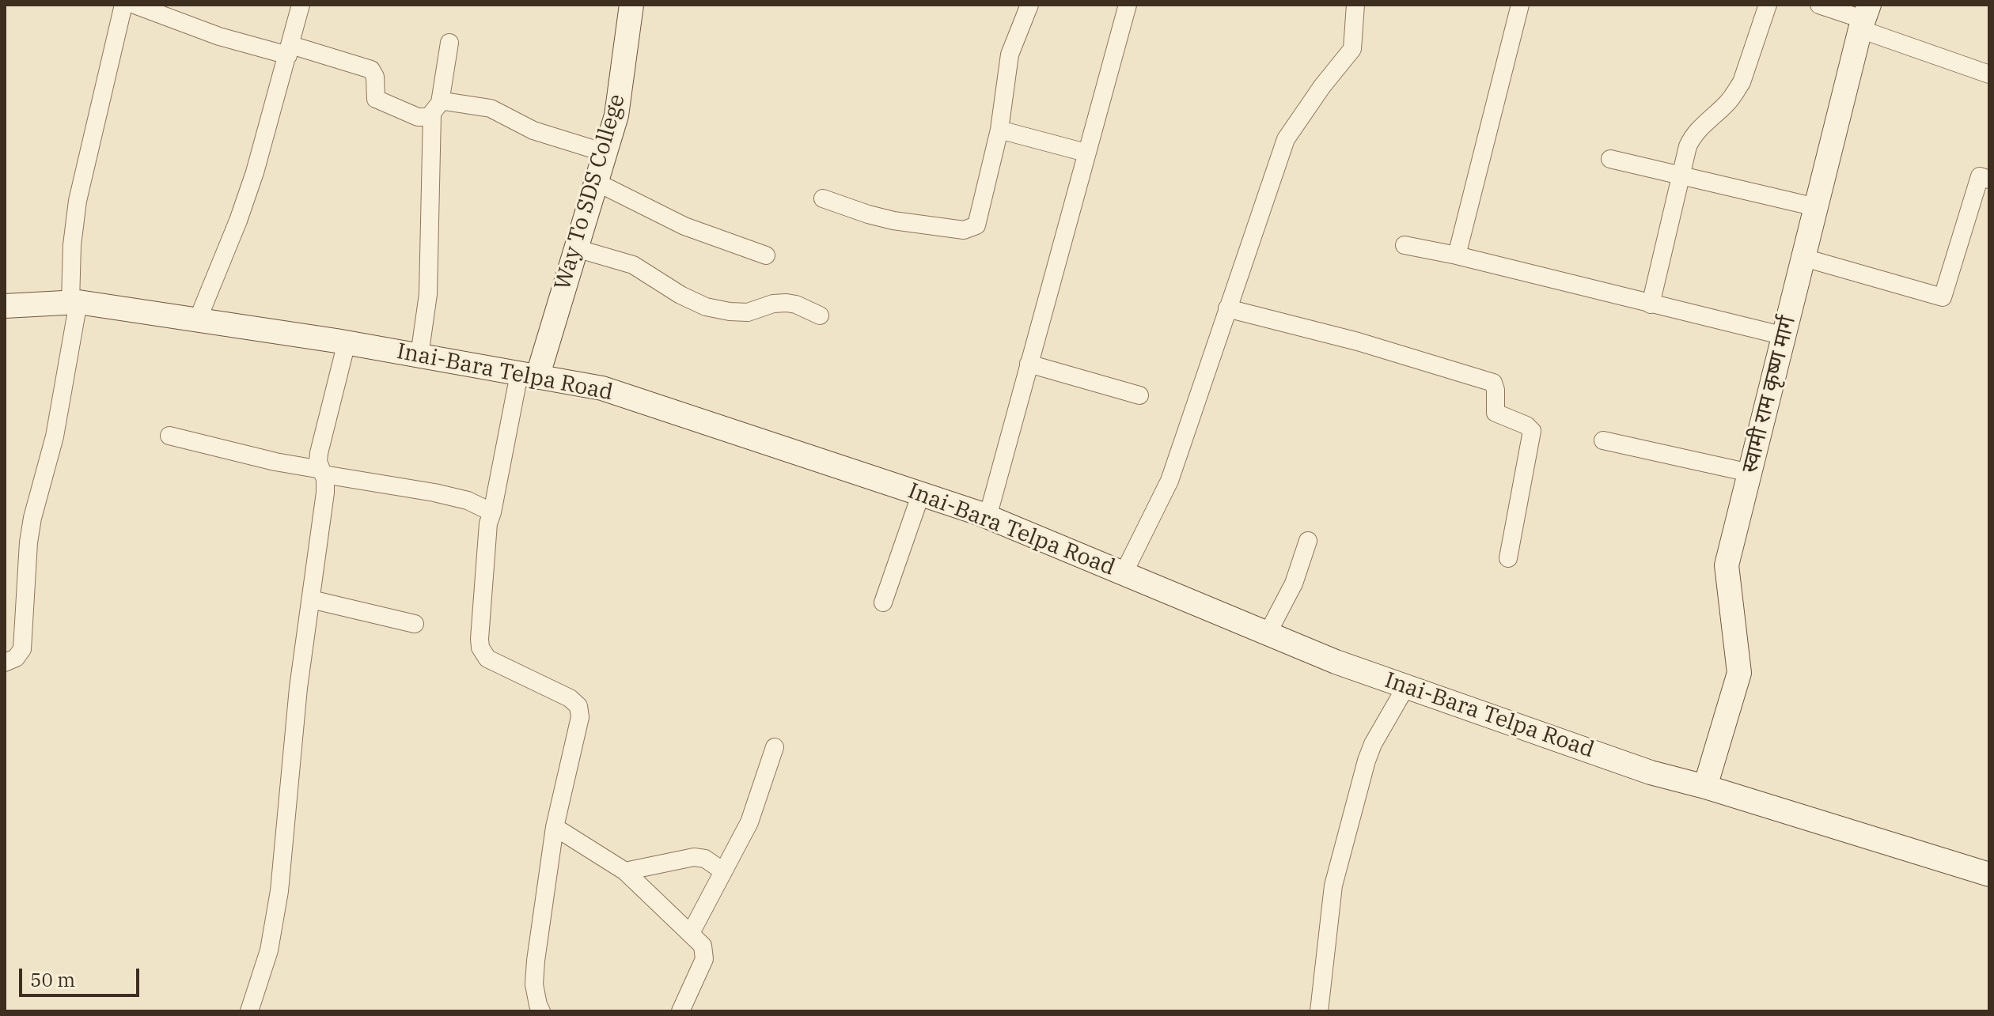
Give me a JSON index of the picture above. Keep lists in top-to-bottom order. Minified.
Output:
{"streets":{"street":["Way To SDS College","Inai-Bara Telpa Road","स्वामी राम कृष्ण मार्ग"]},"crossings":[["Way To SDS College","Inai-Bara Telpa Road"],["Inai-Bara Telpa Road","स्वामी राम कृष्ण मार्ग"]],"scale_bar":"50 m"}
